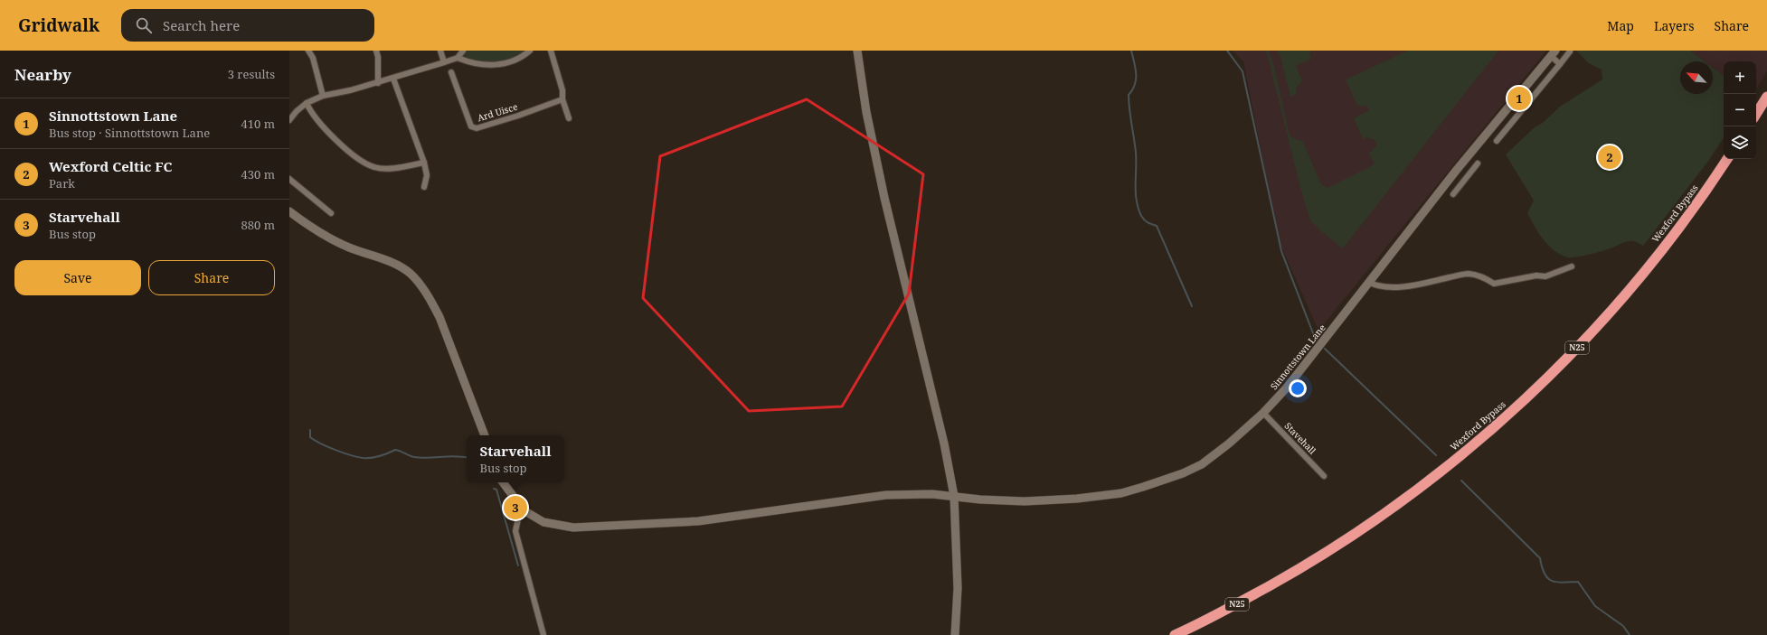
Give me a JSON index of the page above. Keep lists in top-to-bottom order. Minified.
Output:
{"streets":{"highway":["Wexford Bypass","N25"],"street":["Ard Uisce","Sinnottstown Lane","Stavehall"]},"crossings":[["Sinnottstown Lane","Stavehall"]],"north":"top left","page":{"header":"Gridwalk","search":"Search here","nav":["Map","Layers","Share"],"heading":["Nearby","3 results"],"map_buttons":["+","−"],"pins":["1","2","3"],"list":[{"mark":"1","name":"Sinnottstown Lane","note":"Bus stop · Sinnottstown Lane","value":"410 m"},{"mark":"2","name":"Wexford Celtic FC","note":"Park","value":"430 m"},{"mark":"3","name":"Starvehall","note":"Bus stop","value":"880 m"}],"buttons":["Save","Share"],"popup":["Starvehall","Bus stop"]}}
